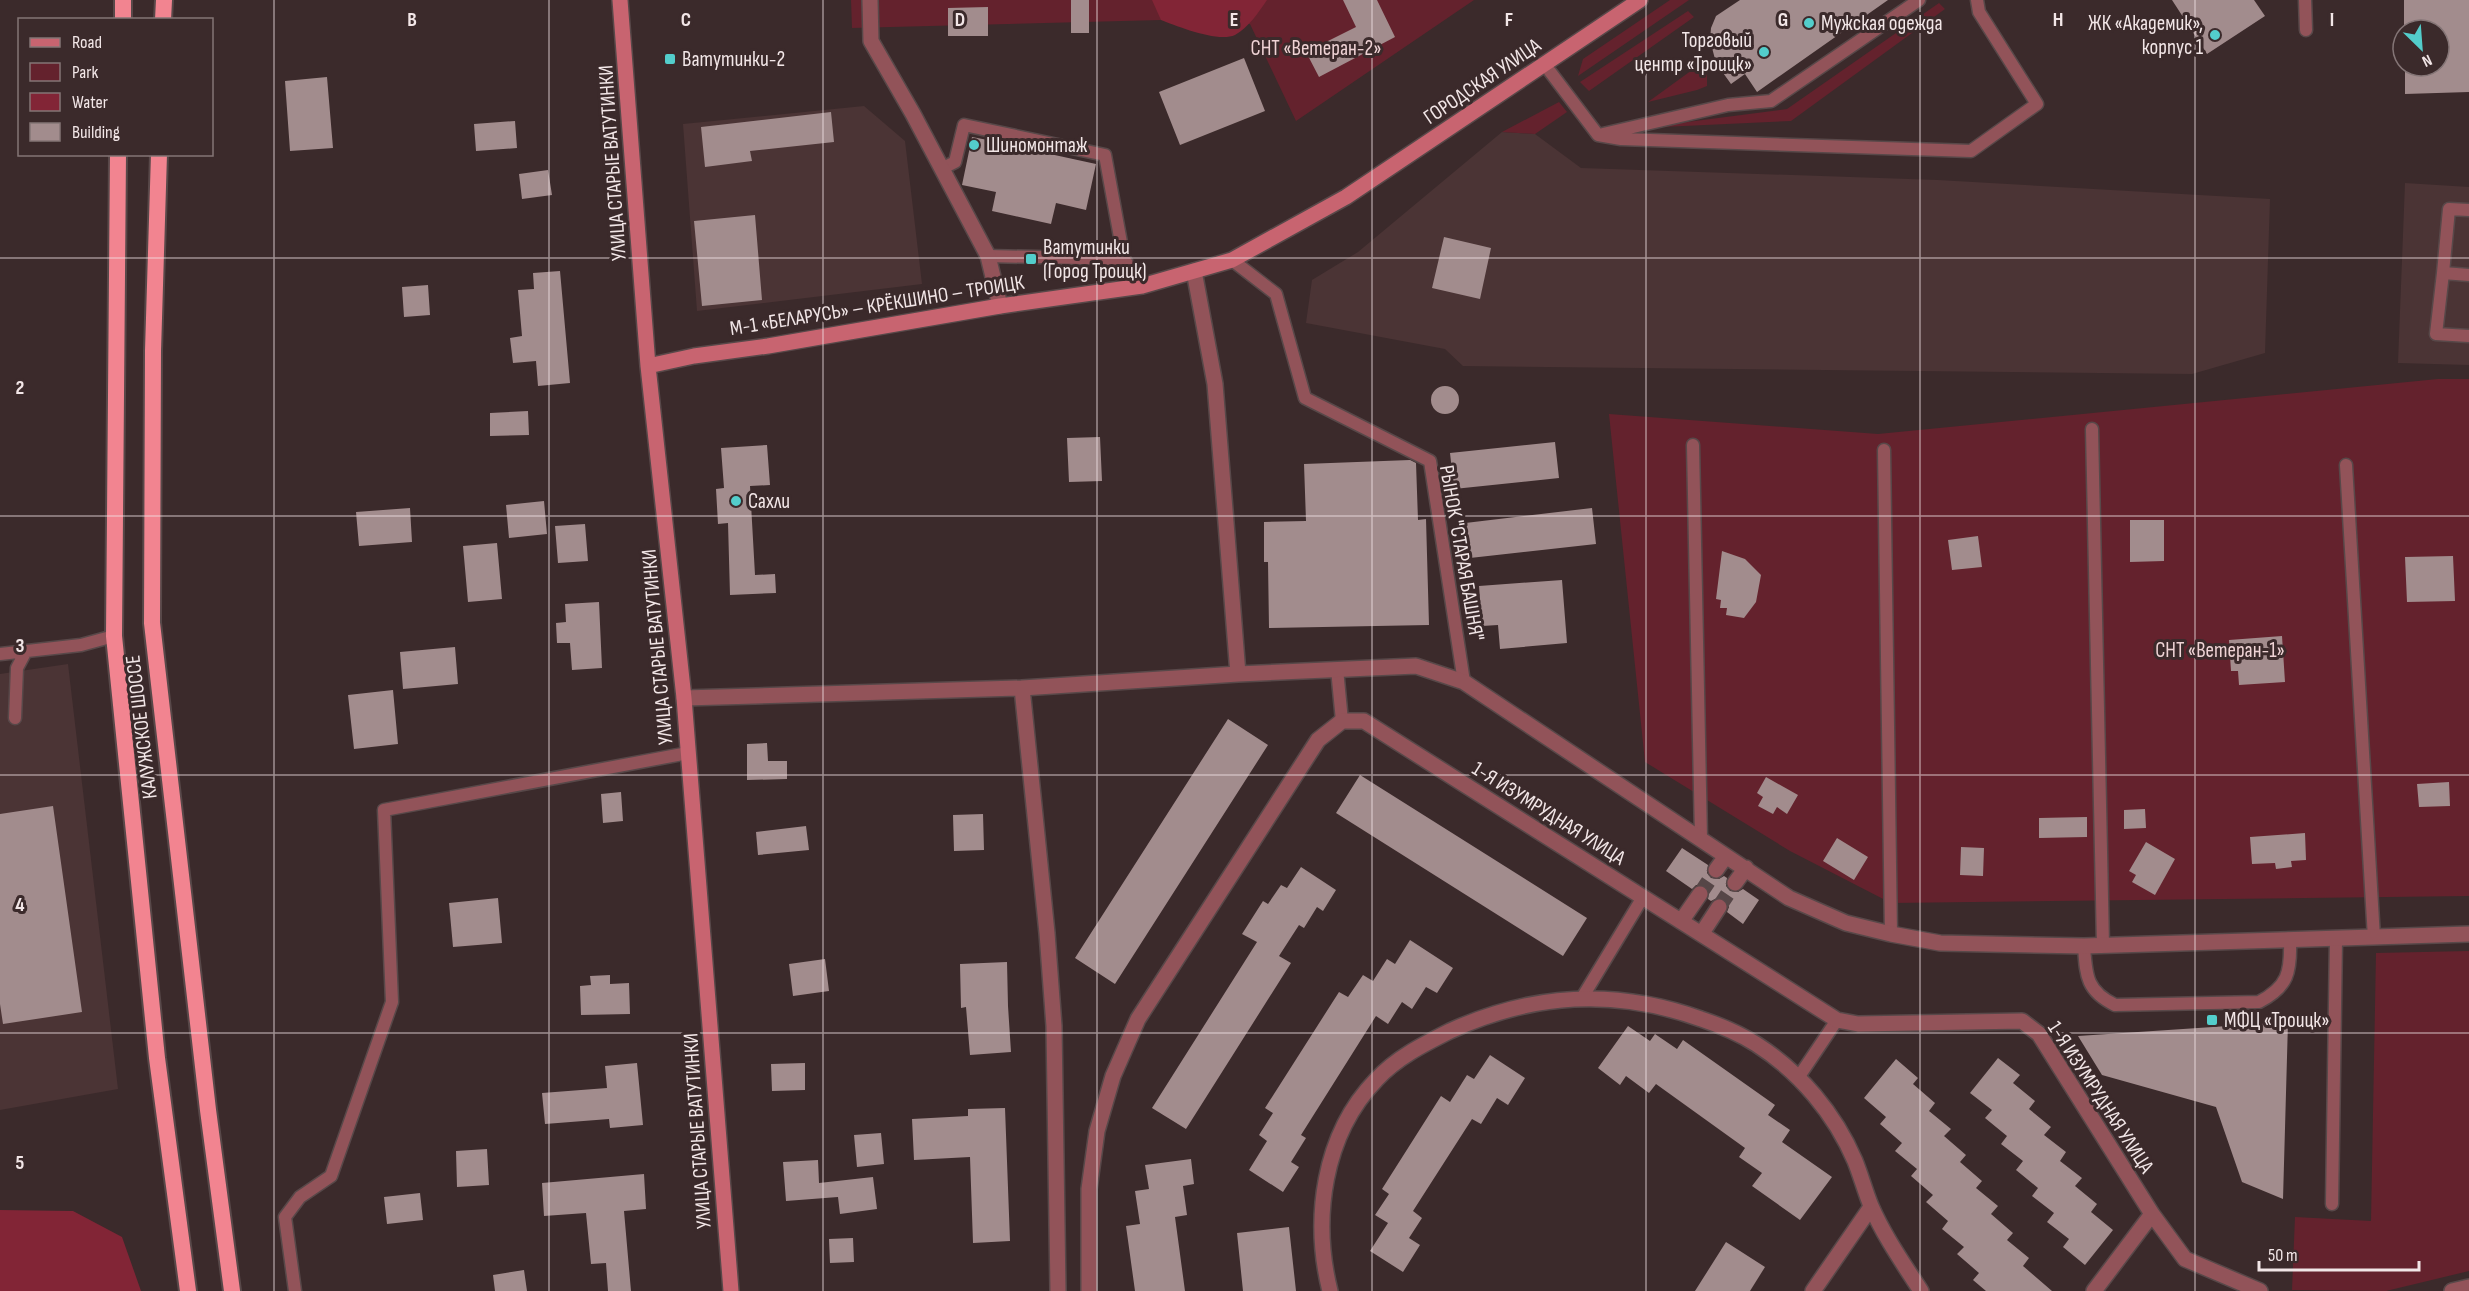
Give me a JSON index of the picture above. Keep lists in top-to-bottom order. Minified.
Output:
{"streets":{"highway":["КАЛУЖСКОЕ ШОССЕ"],"main road":["ГОРОДСКАЯ УЛИЦА","УЛИЦА СТАРЫЕ ВАТУТИНКИ","М-1 «БЕЛАРУСЬ» – КРЁКШИНО – ТРОИЦК"],"street":["1-Я ИЗУМРУДНАЯ УЛИЦА"],"lane":["РЫНОК \"СТАРАЯ БАШНЯ\""]},"crossings":[["ГОРОДСКАЯ УЛИЦА","М-1 «БЕЛАРУСЬ» – КРЁКШИНО – ТРОИЦК"],["УЛИЦА СТАРЫЕ ВАТУТИНКИ","М-1 «БЕЛАРУСЬ» – КРЁКШИНО – ТРОИЦК"],["М-1 «БЕЛАРУСЬ» – КРЁКШИНО – ТРОИЦК","РЫНОК \"СТАРАЯ БАШНЯ\""]],"parks":["СНТ «Ветеран-2»","СНТ «Ветеран-1»"],"places":{"other":["Мужская одежда","ЖК «Академик», корпус 1","Торговый центр «Троицк»","Шиномонтаж","Сахли"],"transit":["Ватутинки-2","Ватутинки (Город Троицк)","МФЦ «Троицк»"]},"legend":["Road","Park","Water","Building"],"scale_bar":"50 m","north":"bottom right","grid":{"columns":["B","C","D","E","F","G","H","I"],"rows":["2","3","4","5"]}}
